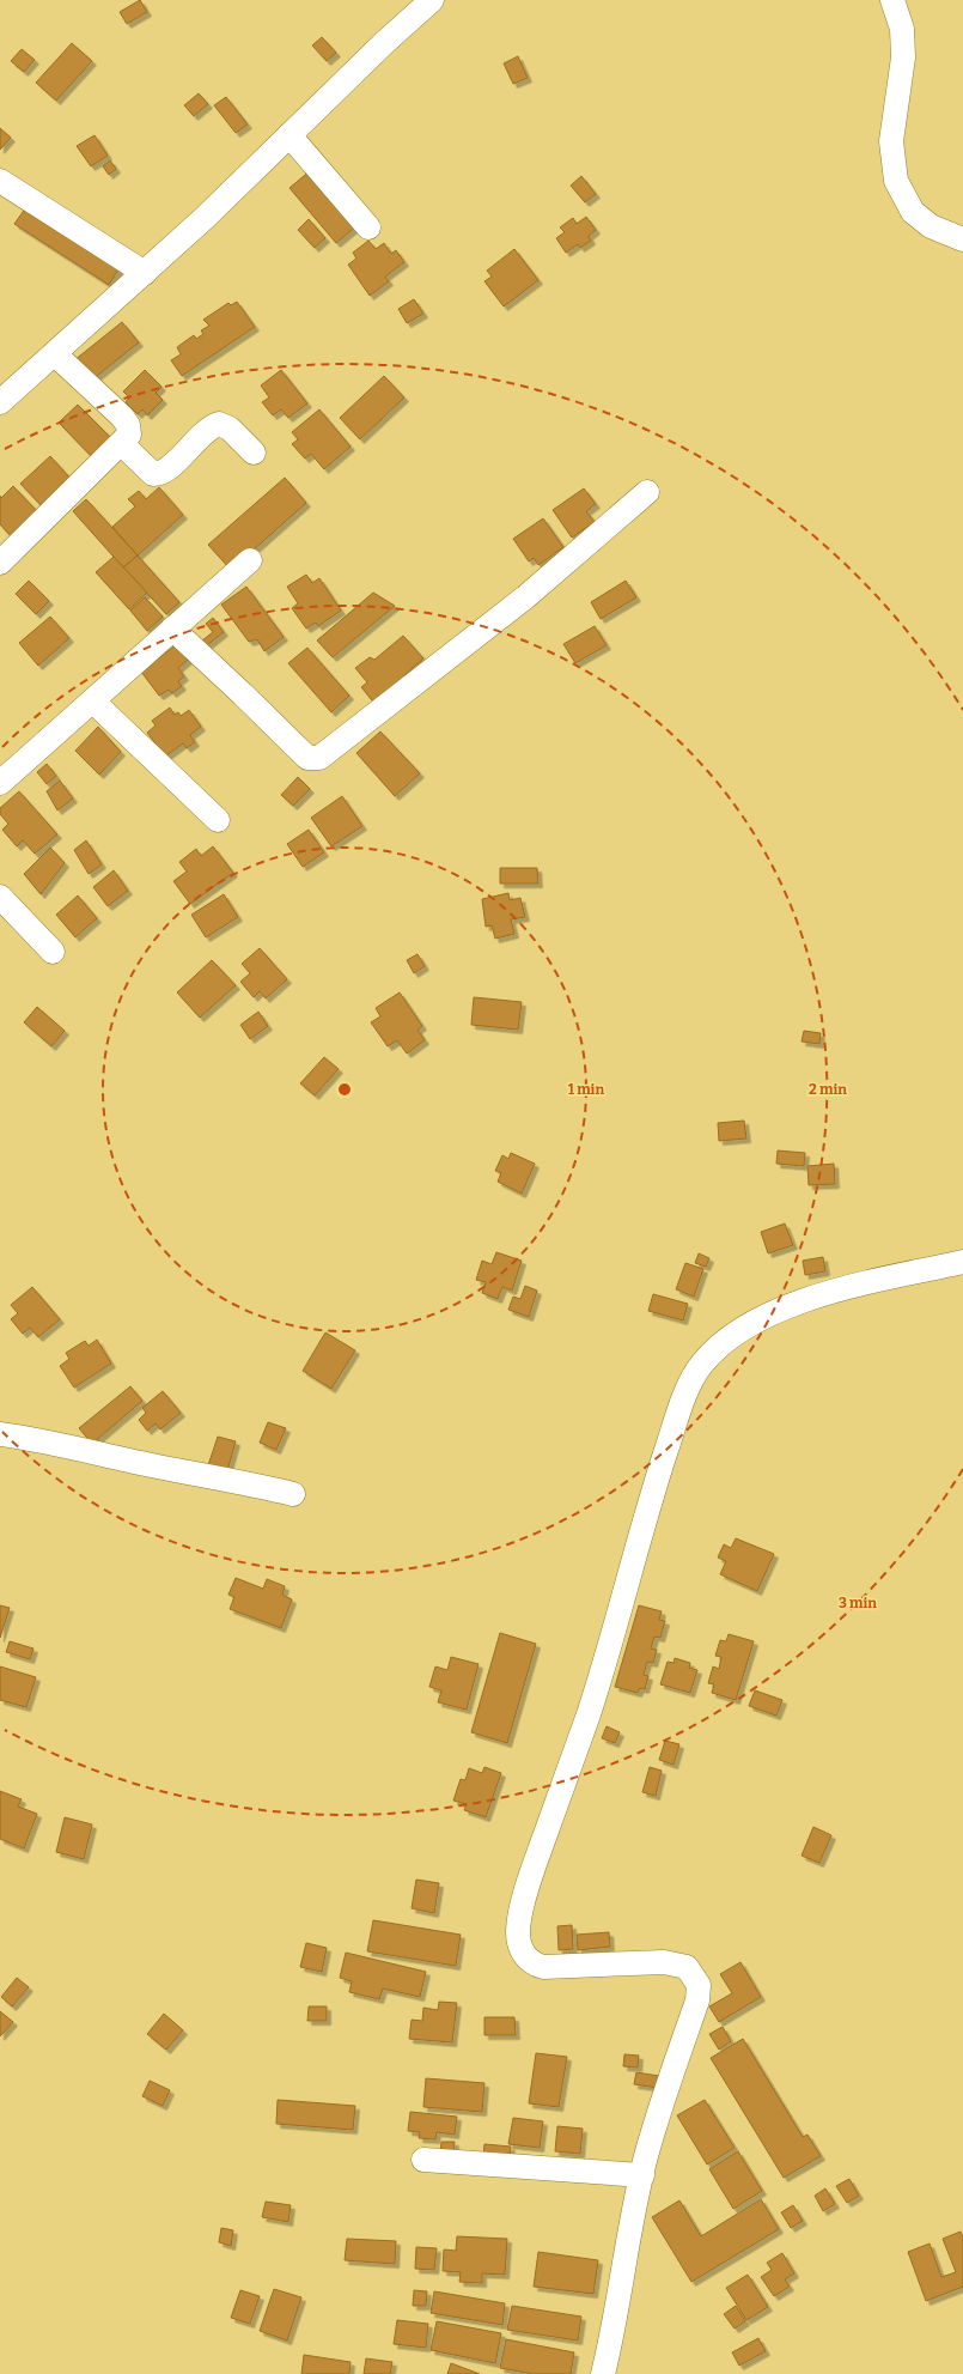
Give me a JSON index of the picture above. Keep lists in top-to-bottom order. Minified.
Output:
{"rings":["1 min","2 min","3 min"]}
